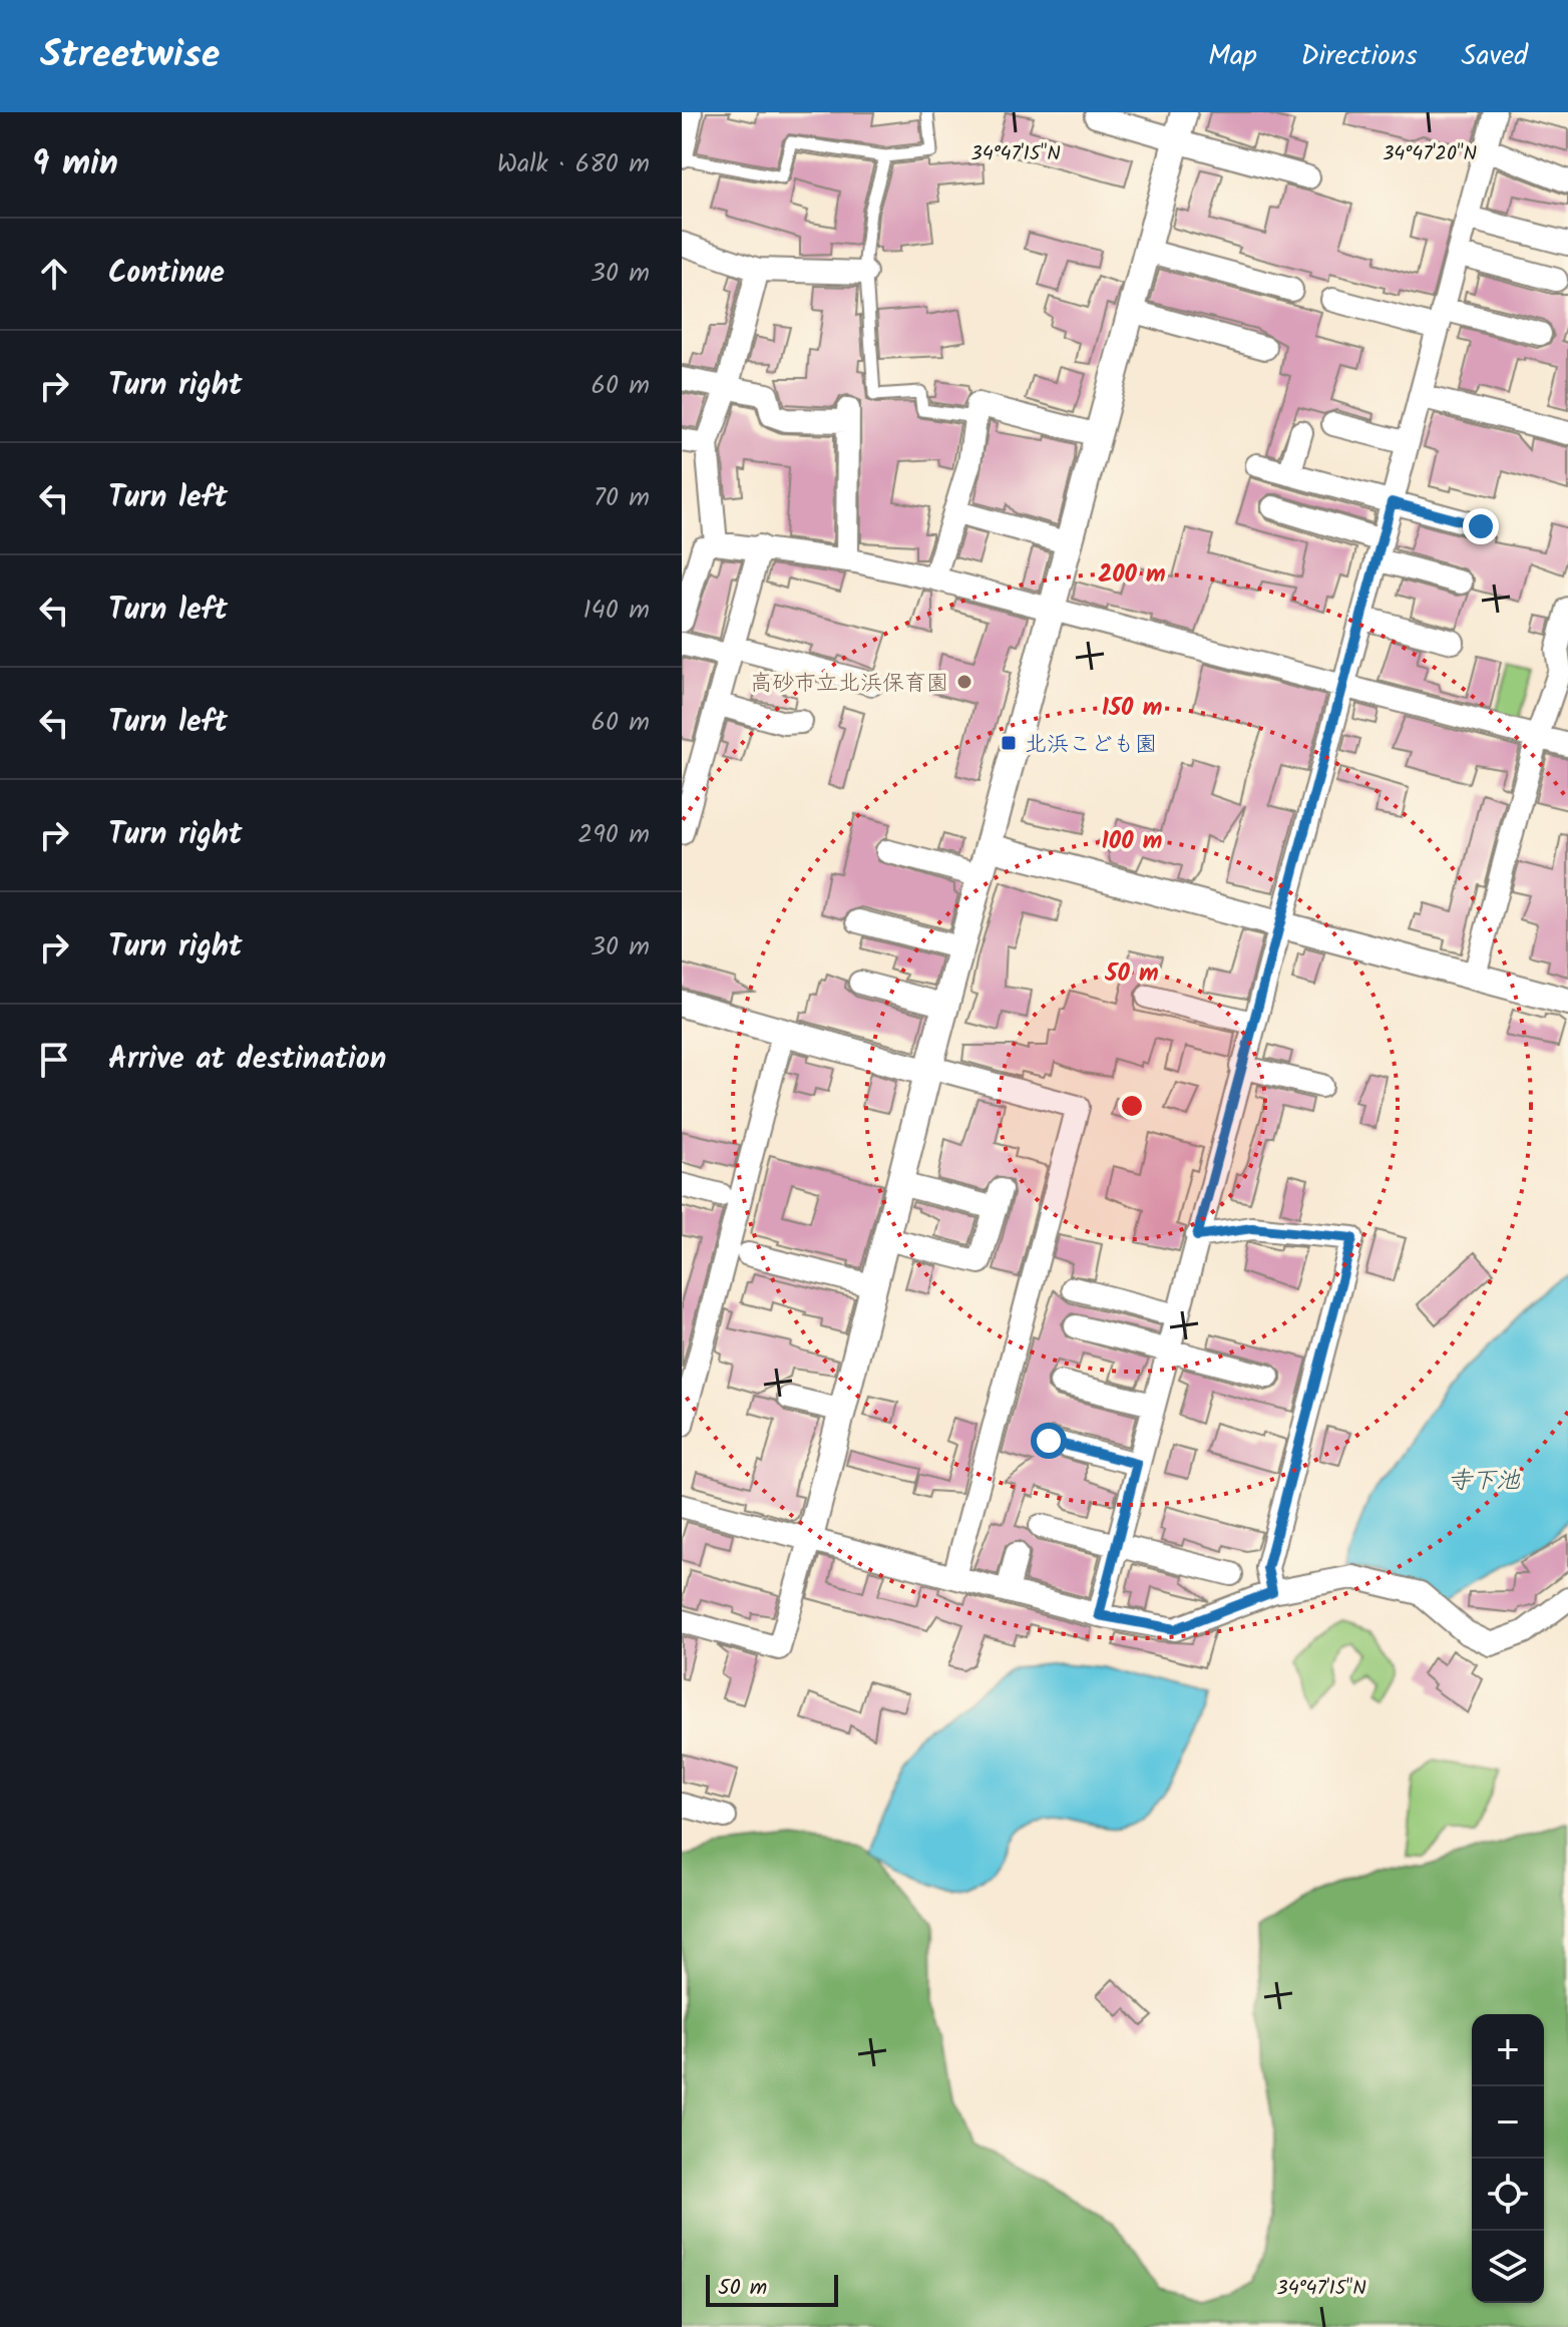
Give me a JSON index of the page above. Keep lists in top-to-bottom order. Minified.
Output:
{"water":["寺下池"],"places":{"other":["高砂市立北浜保育園"],"transit":["北浜こども園"]},"scale_bar":"50 m","page":{"header":"Streetwise","nav":["Map","Directions","Saved"],"heading":["9 min","Walk · 680 m"],"list":[["Continue","30 m"],["Turn right","60 m"],["Turn left","70 m"],["Turn left","140 m"],["Turn left","60 m"],["Turn right","290 m"],["Turn right","30 m"],"Arrive at destination"],"map_buttons":["+","−"],"scale":"50 m"},"coordinates":["34°47'15\"N","34°47'20\"N"],"rings":["200 m","150 m","100 m","50 m"]}
